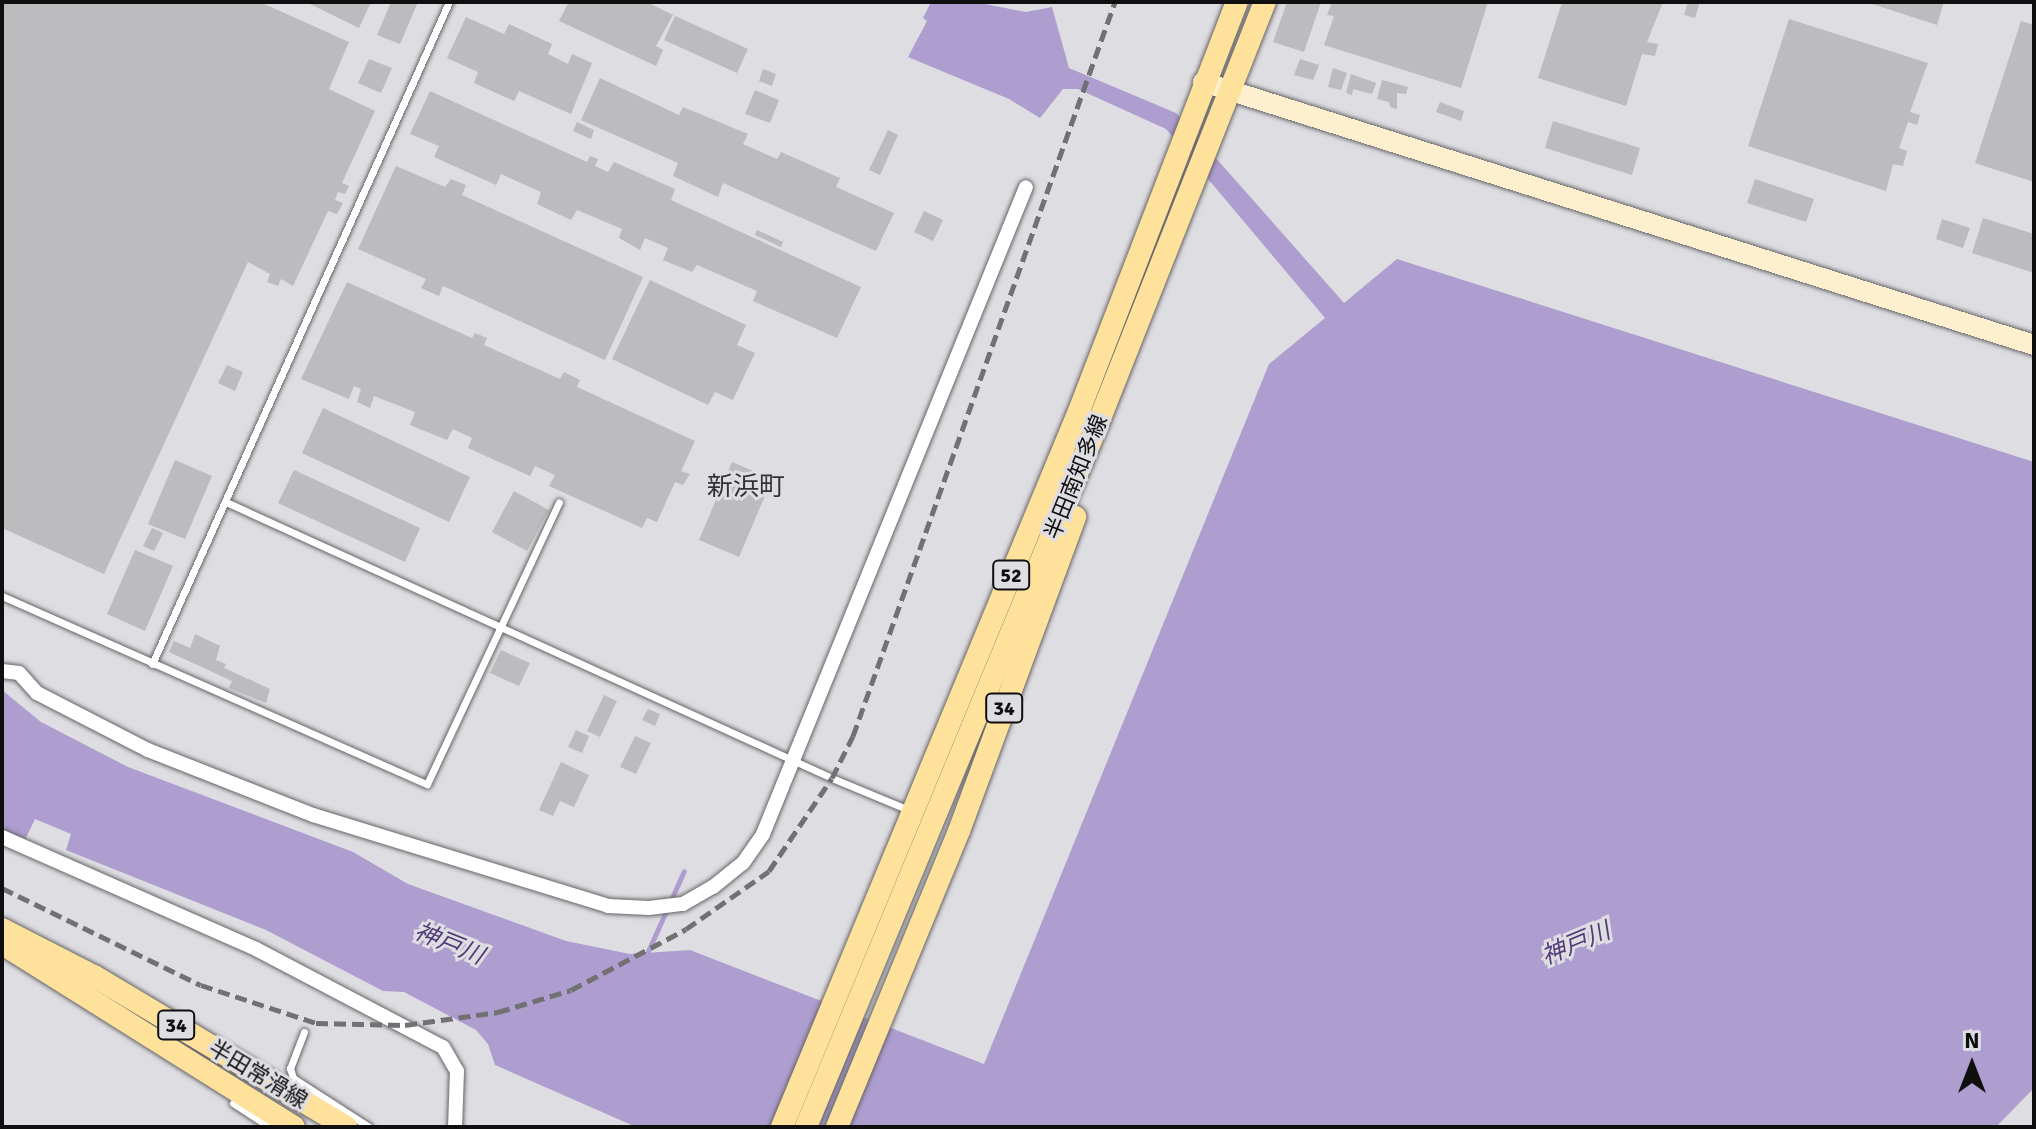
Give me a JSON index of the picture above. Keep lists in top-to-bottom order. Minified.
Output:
{"streets":{"main road":["半田南知多線","52","34","半田常滑線"]},"crossings":[["半田南知多線","34"],["34","半田常滑線"]],"districts":["新浜町"],"water":["神戸川"],"north":"top"}
